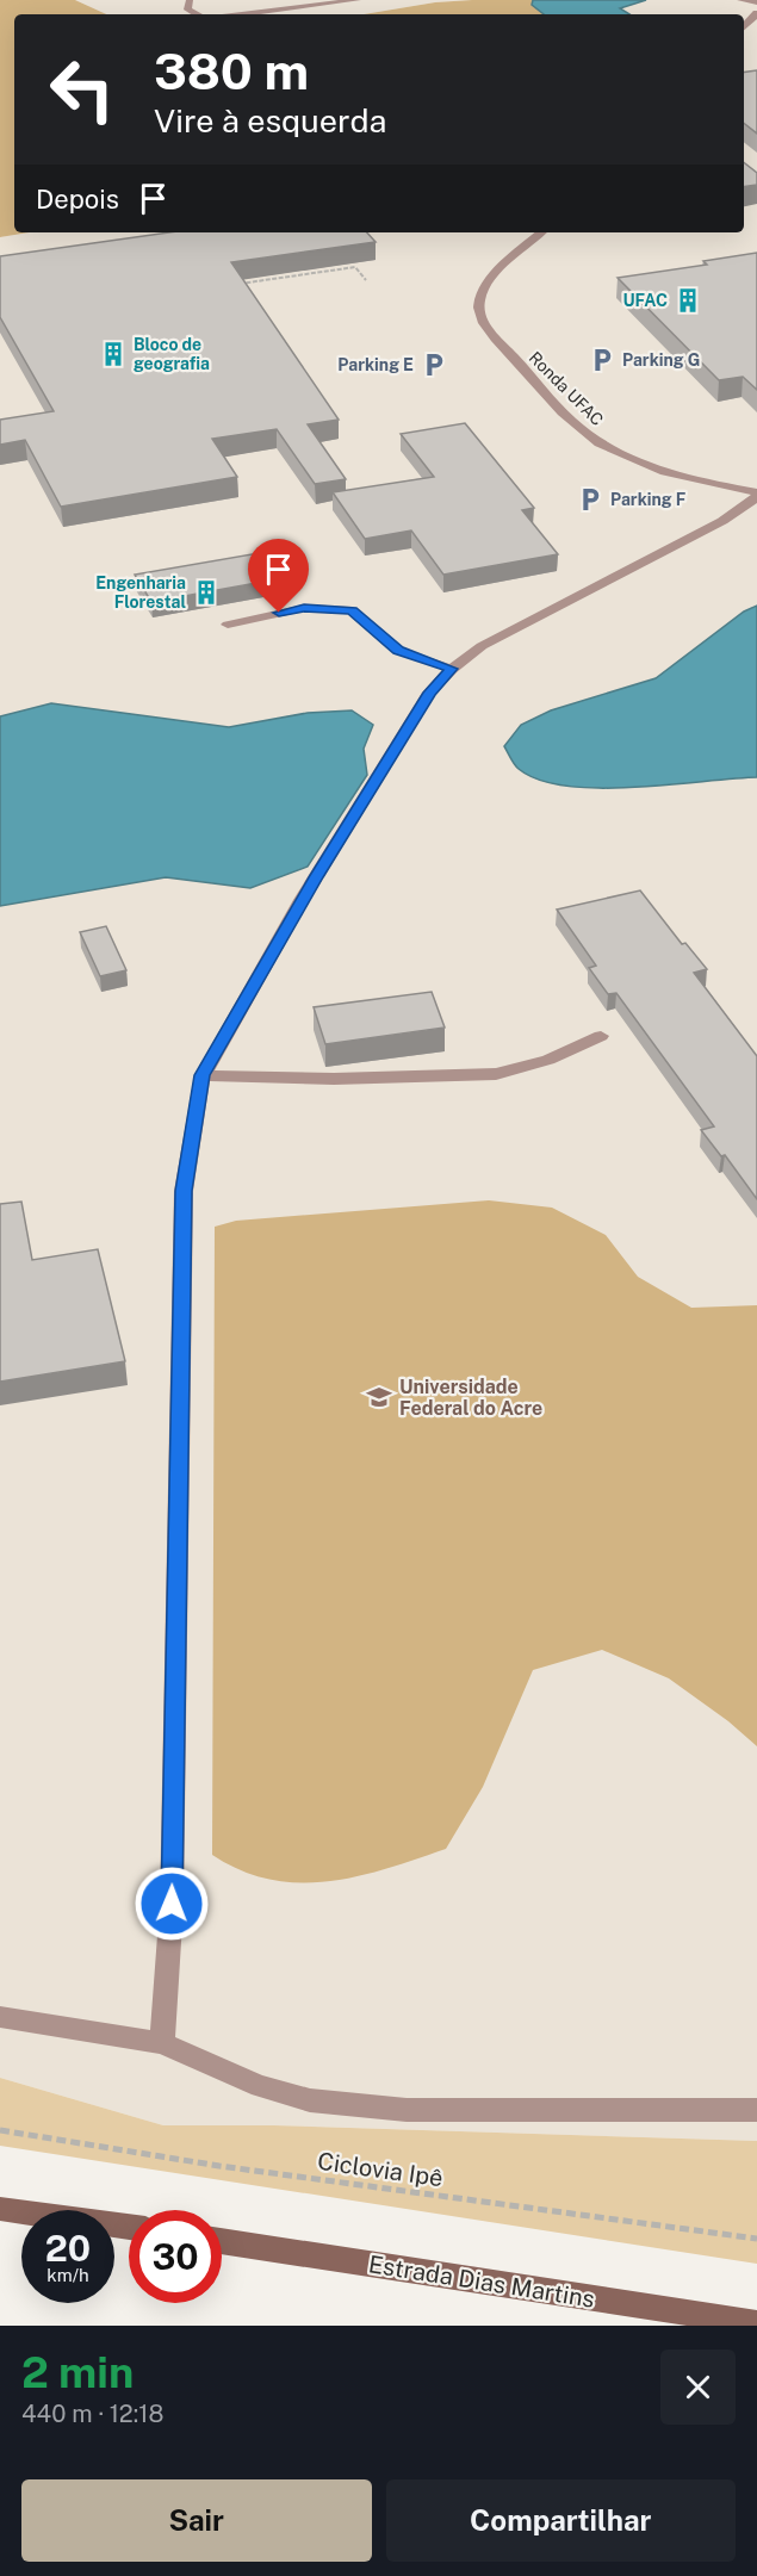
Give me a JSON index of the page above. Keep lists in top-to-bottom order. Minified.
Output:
{"streets":{"street":["Ronda UFAC","Estrada Dias Martins"],"path":["Ciclovia Ipê"]},"places":{"building":["UFAC","Bloco de geografia","Engenharia Florestal"],"parking":["Parking G","Parking E","Parking F"],"school or university":["Universidade Federal do Acre"]},"page":{"turn":["380 m","Vire à esquerda"],"then":"Depois","speed":"20 km/h","limit":"30","heading":["2 min","440 m · 12:18"],"buttons":["Sair","Compartilhar"]}}
